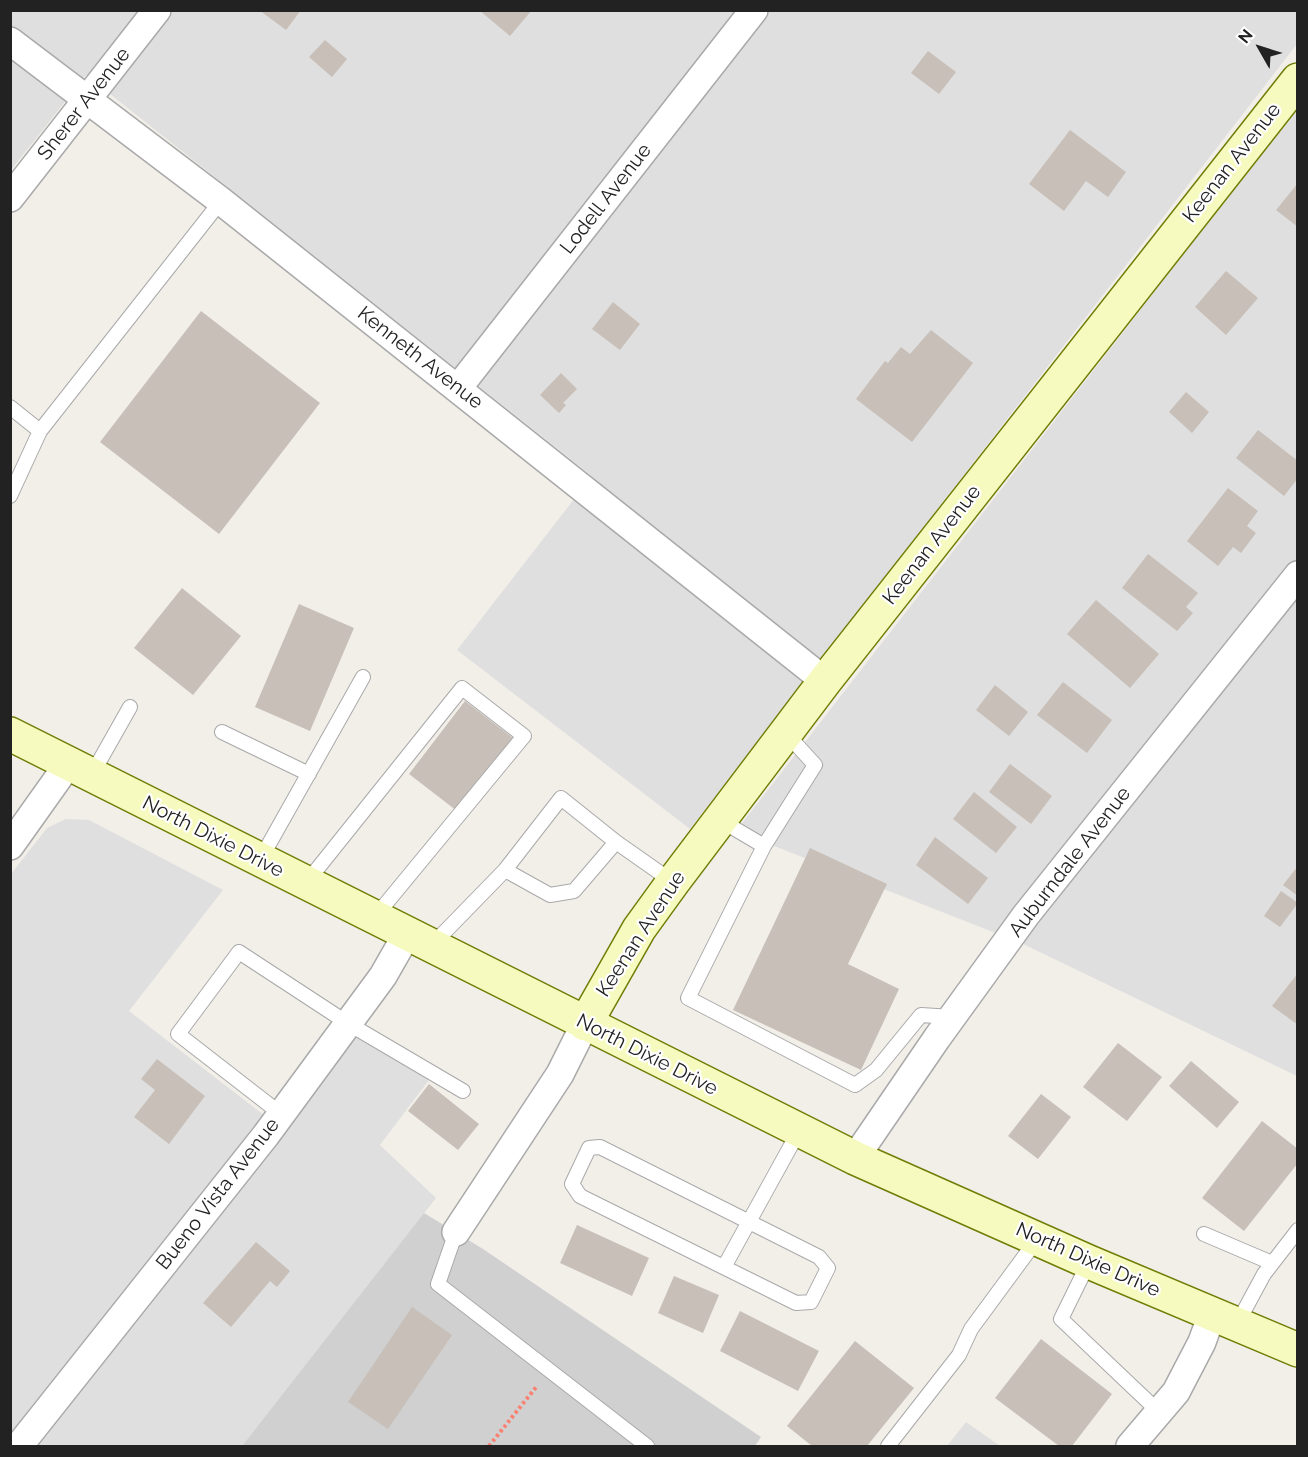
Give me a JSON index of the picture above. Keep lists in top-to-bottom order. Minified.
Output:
{"streets":{"main road":["Keenan Avenue","North Dixie Drive"],"street":["Sherer Avenue","Lodell Avenue","Kenneth Avenue","Auburndale Avenue","Bueno Vista Avenue"]},"crossings":[["Sherer Avenue","Kenneth Avenue"],["Keenan Avenue","Kenneth Avenue"],["Keenan Avenue","North Dixie Drive"],["Lodell Avenue","Kenneth Avenue"],["North Dixie Drive","Auburndale Avenue"],["North Dixie Drive","Bueno Vista Avenue"]],"north":"top left"}
